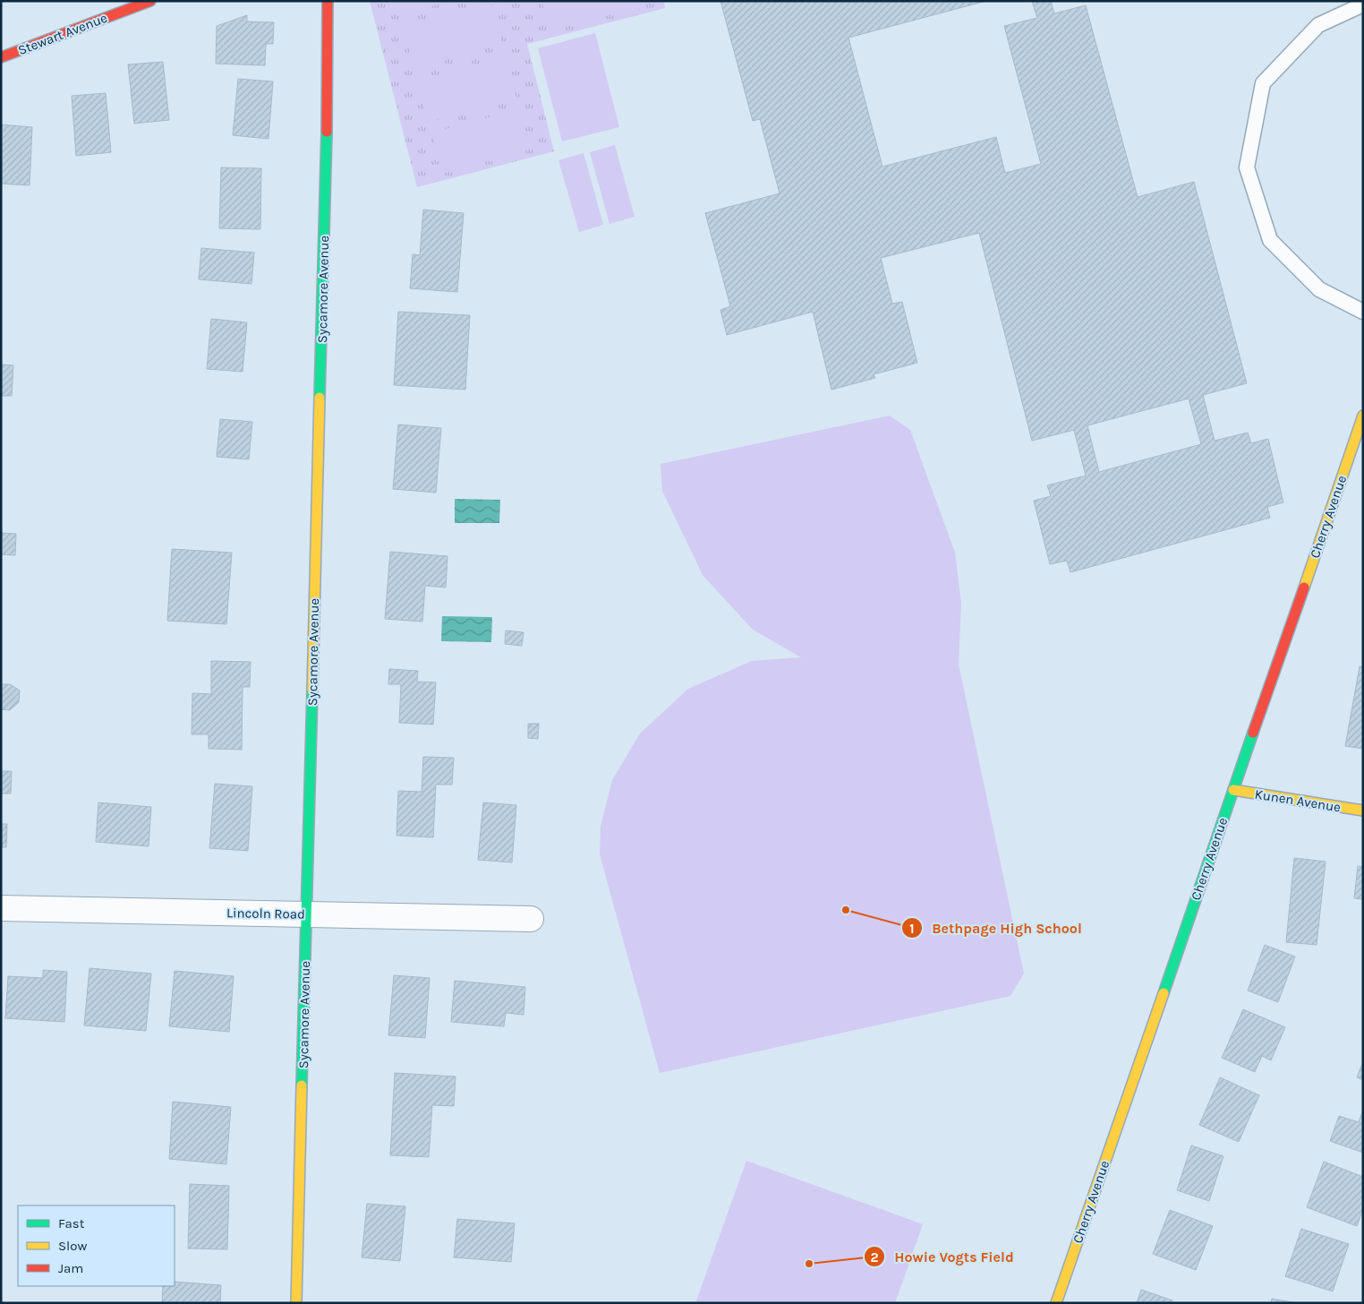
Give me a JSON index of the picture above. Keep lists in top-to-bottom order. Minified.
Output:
{"streets":{"street":["Stewart Avenue","Sycamore Avenue","Cherry Avenue","Kunen Avenue","Lincoln Road"]},"crossings":[["Sycamore Avenue","Lincoln Road"],["Cherry Avenue","Kunen Avenue"]],"places":["Bethpage High School","Howie Vogts Field"],"legend":["Fast","Slow","Jam"]}
